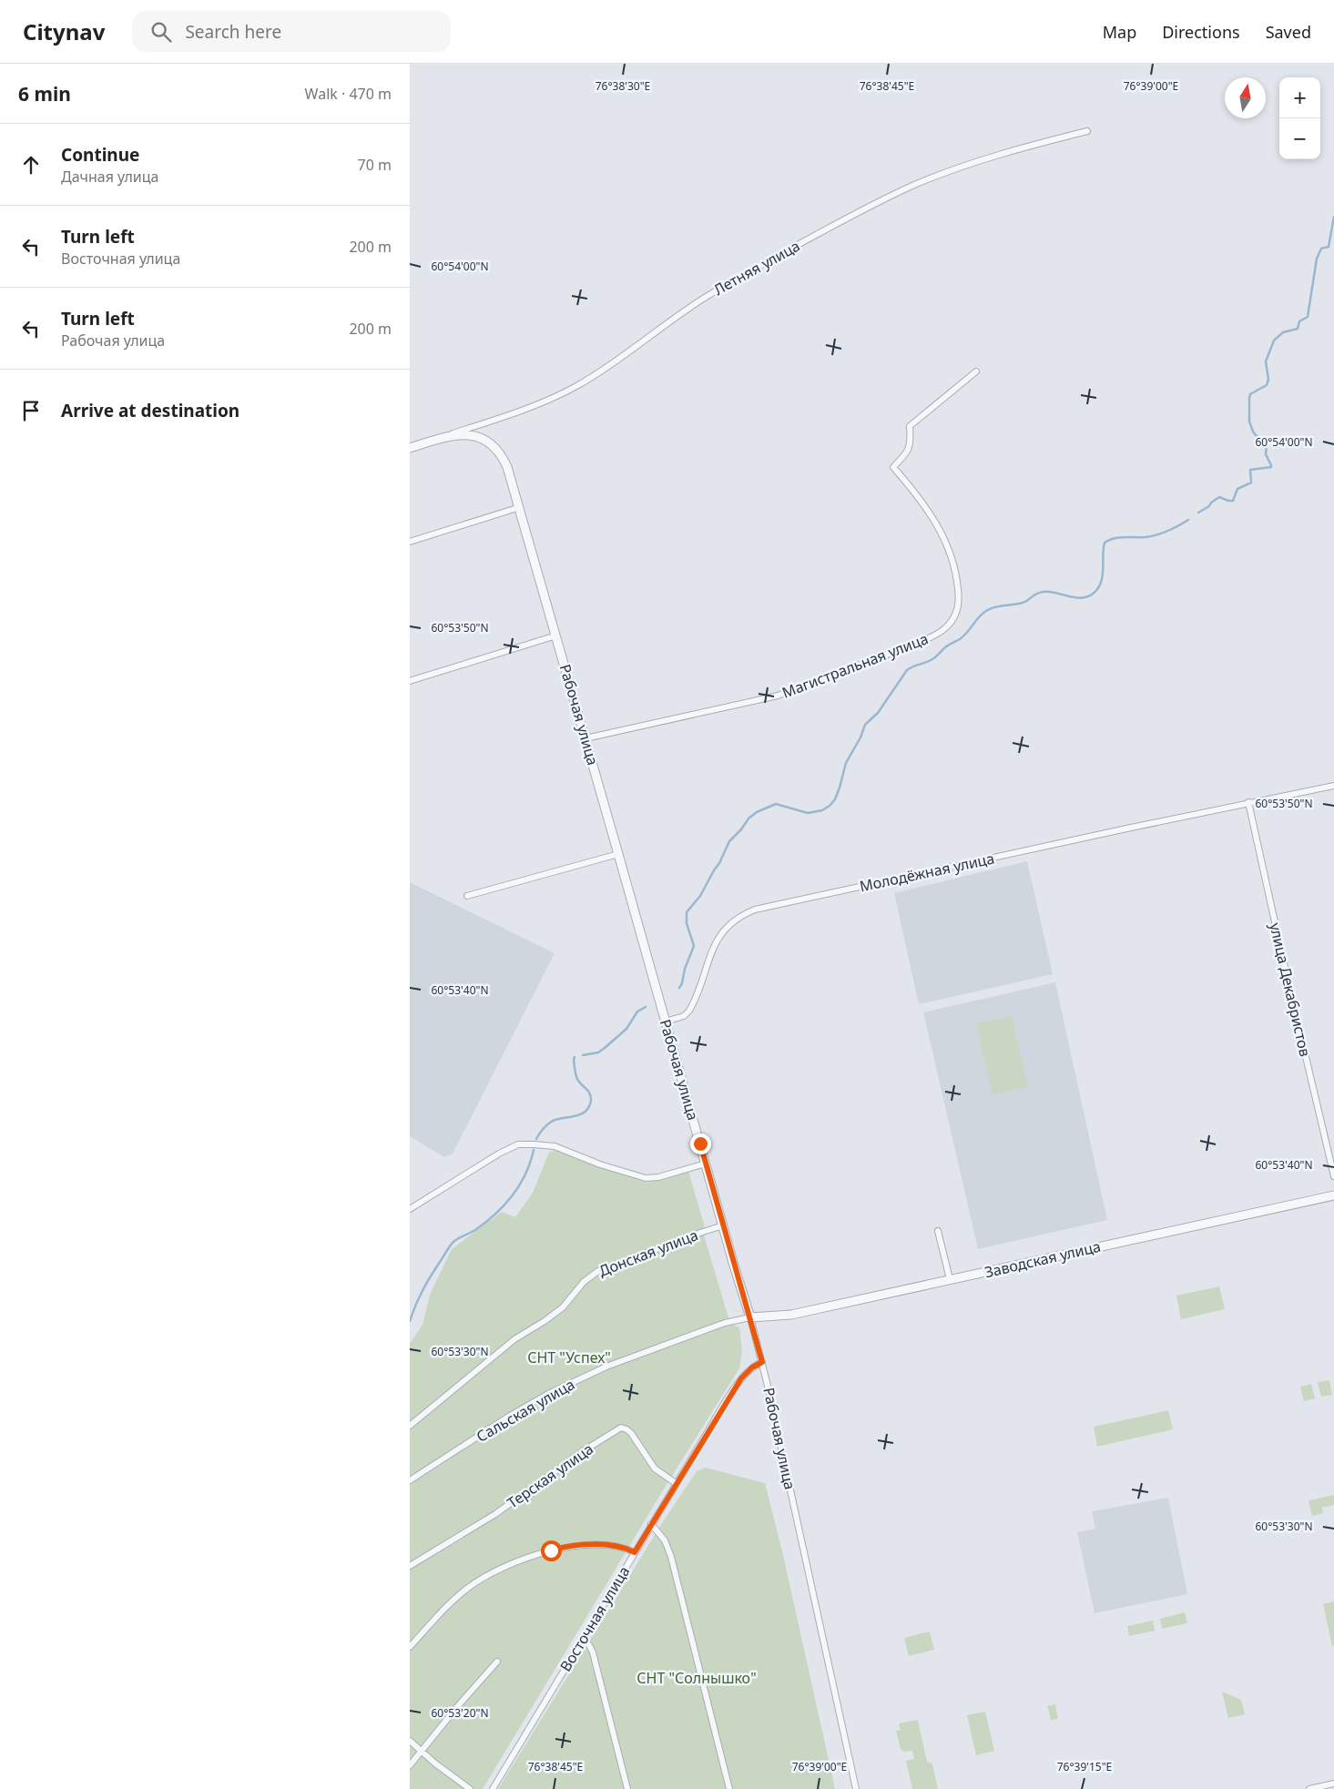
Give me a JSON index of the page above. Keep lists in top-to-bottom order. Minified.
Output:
{"streets":{"street":["Летняя улица","Магистральная улица","Рабочая улица","Молодёжная улица","улица Декабристов","Донская улица","Заводская улица","Сальская улица","Терская улица","Восточная улица"]},"crossings":[["Летняя улица","Рабочая улица"],["Магистральная улица","Рабочая улица"],["Рабочая улица","Молодёжная улица"],["Рабочая улица","Донская улица"],["Рабочая улица","Заводская улица"],["Рабочая улица","Сальская улица"],["Рабочая улица","Восточная улица"],["Молодёжная улица","улица Декабристов"],["Заводская улица","Сальская улица"],["Терская улица","Восточная улица"]],"parks":["СНТ \"Успех\"","СНТ \"Солнышко\""],"north":"top","page":{"header":"Citynav","search":"Search here","nav":["Map","Directions","Saved"],"heading":["6 min","Walk · 470 m"],"map_buttons":["+","−"],"list":[["Continue","Дачная улица","70 m"],["Turn left","Восточная улица","200 m"],["Turn left","Рабочая улица","200 m"],"Arrive at destination"]},"coordinates":["76°38'30\"E","76°38'45\"E","76°39'00\"E","60°54'00\"N","60°53'50\"N","60°53'40\"N","60°53'30\"N","60°53'20\"N","76°39'15\"E"]}
